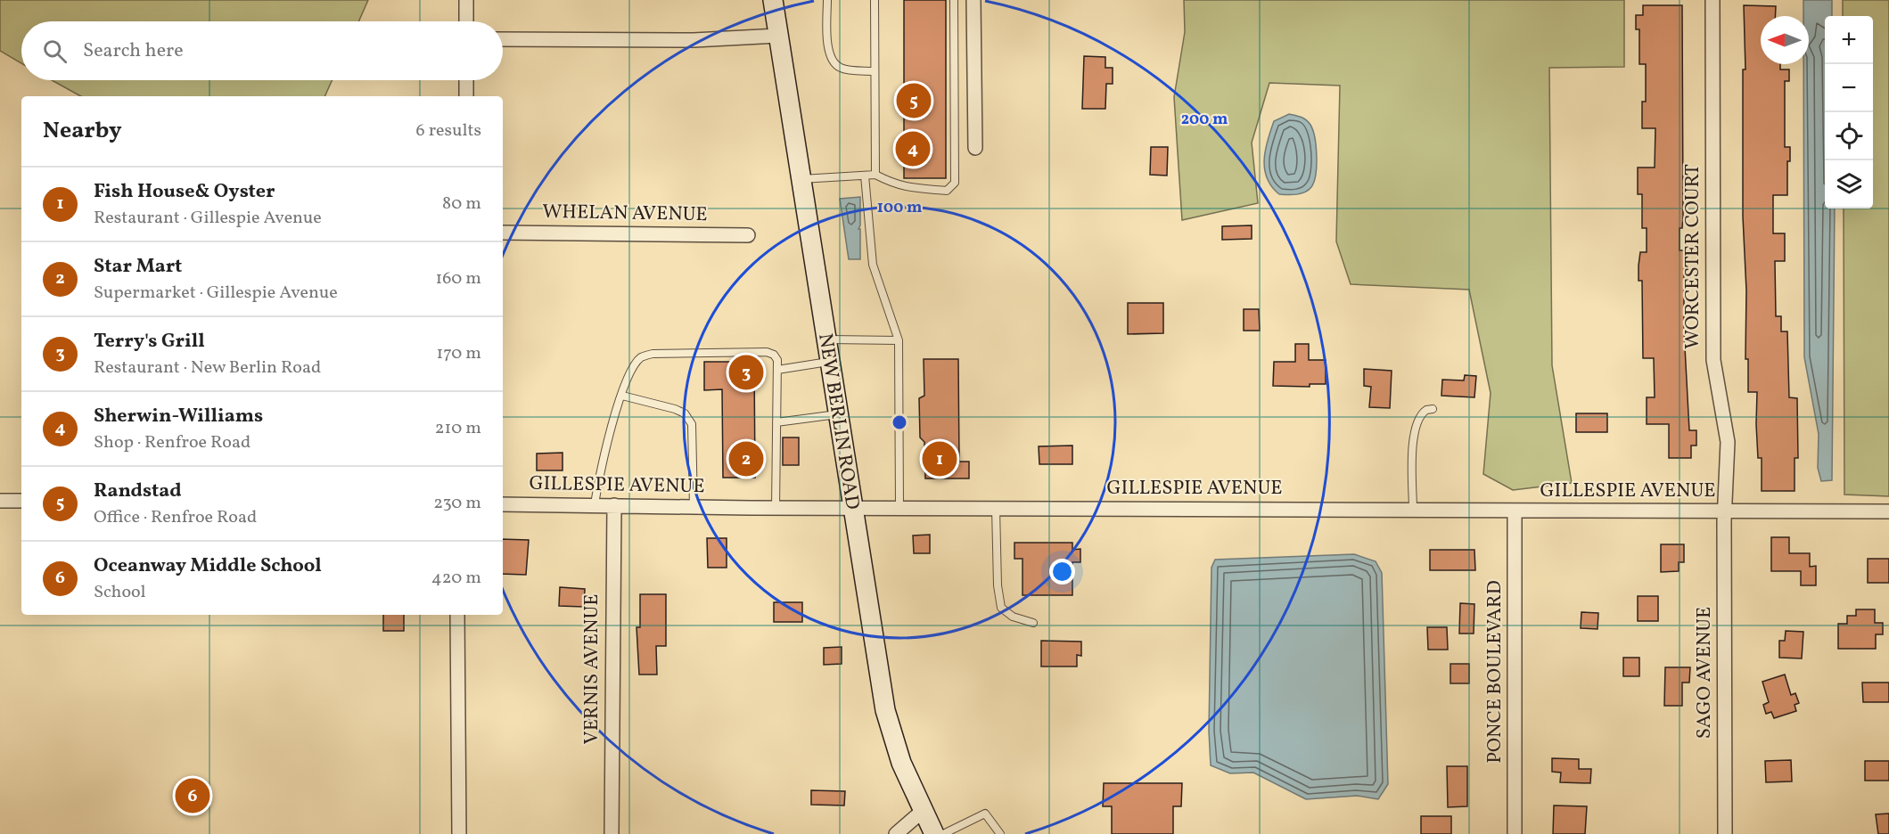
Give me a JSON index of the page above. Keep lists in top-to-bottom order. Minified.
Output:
{"streets":{"street":["WHELAN AVENUE","WORCESTER COURT","NEW BERLIN ROAD","GILLESPIE AVENUE","VERNIS AVENUE","PONCE BOULEVARD","SAGO AVENUE"]},"crossings":[["WORCESTER COURT","GILLESPIE AVENUE"],["WORCESTER COURT","SAGO AVENUE"],["NEW BERLIN ROAD","GILLESPIE AVENUE"],["GILLESPIE AVENUE","VERNIS AVENUE"],["GILLESPIE AVENUE","PONCE BOULEVARD"],["GILLESPIE AVENUE","SAGO AVENUE"]],"north":"left","page":{"map_buttons":["+","−"],"search":"Search here","pins":["5","4","3","1","2","6"],"heading":["Nearby","6 results"],"list":[{"mark":"1","name":"Fish House& Oyster","note":"Restaurant · Gillespie Avenue","value":"80 m"},{"mark":"2","name":"Star Mart","note":"Supermarket · Gillespie Avenue","value":"160 m"},{"mark":"3","name":"Terry's Grill","note":"Restaurant · New Berlin Road","value":"170 m"},{"mark":"4","name":"Sherwin-Williams","note":"Shop · Renfroe Road","value":"210 m"},{"mark":"5","name":"Randstad","note":"Office · Renfroe Road","value":"230 m"},{"mark":"6","name":"Oceanway Middle School","note":"School","value":"420 m"}]},"rings":["200 m","100 m"]}
